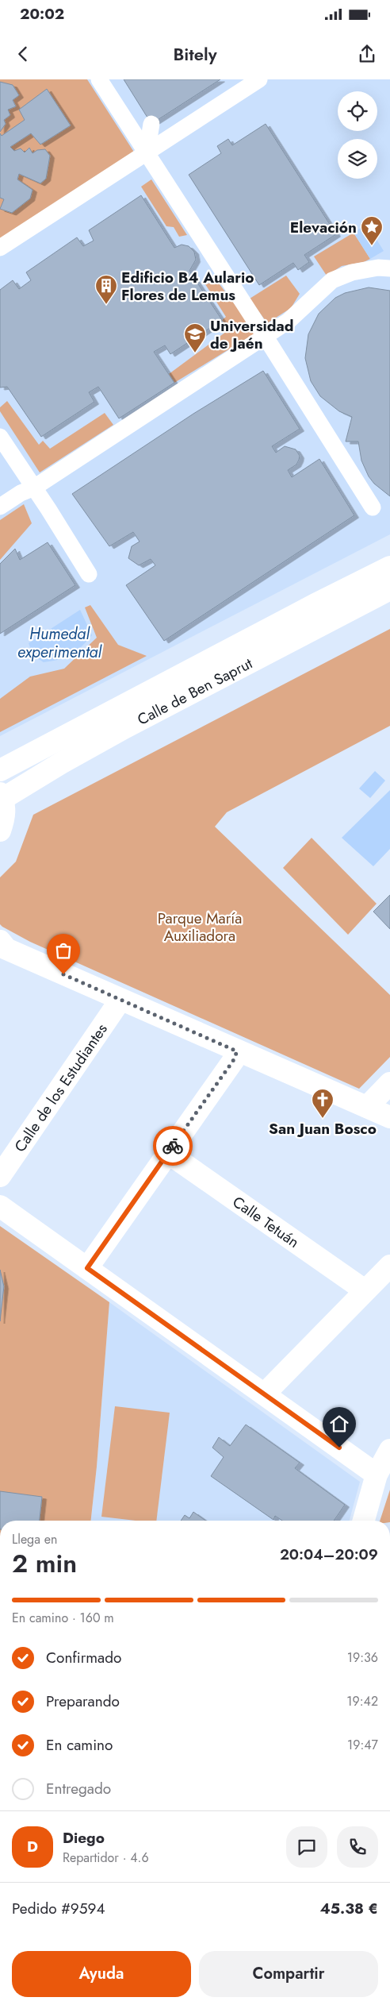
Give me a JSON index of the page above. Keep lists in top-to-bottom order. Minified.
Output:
{"streets":{"main road":["Calle de Ben Saprut","Calle de los Estudiantes","Calle Tetuán"]},"water":["Humedal experimental"],"parks":["Parque María Auxiliadora"],"places":{"place":["Elevación"],"building":["Edificio B4 Aulario Flores de Lemus"],"school or university":["Universidad de Jaén"],"church":["San Juan Bosco"]},"page":{"status":"20:02","header":"Bitely","heading":["2 min","Llega en","20:04–20:09"],"panel":["Diego","Repartidor · 4.6","Pedido #9594","45.38 €"],"bar":"En camino · 160 m","list":[["Confirmado","19:36"],["Preparando","19:42"],["En camino","19:47"],"Entregado"],"round":"D","buttons":["Ayuda","Compartir"]}}
